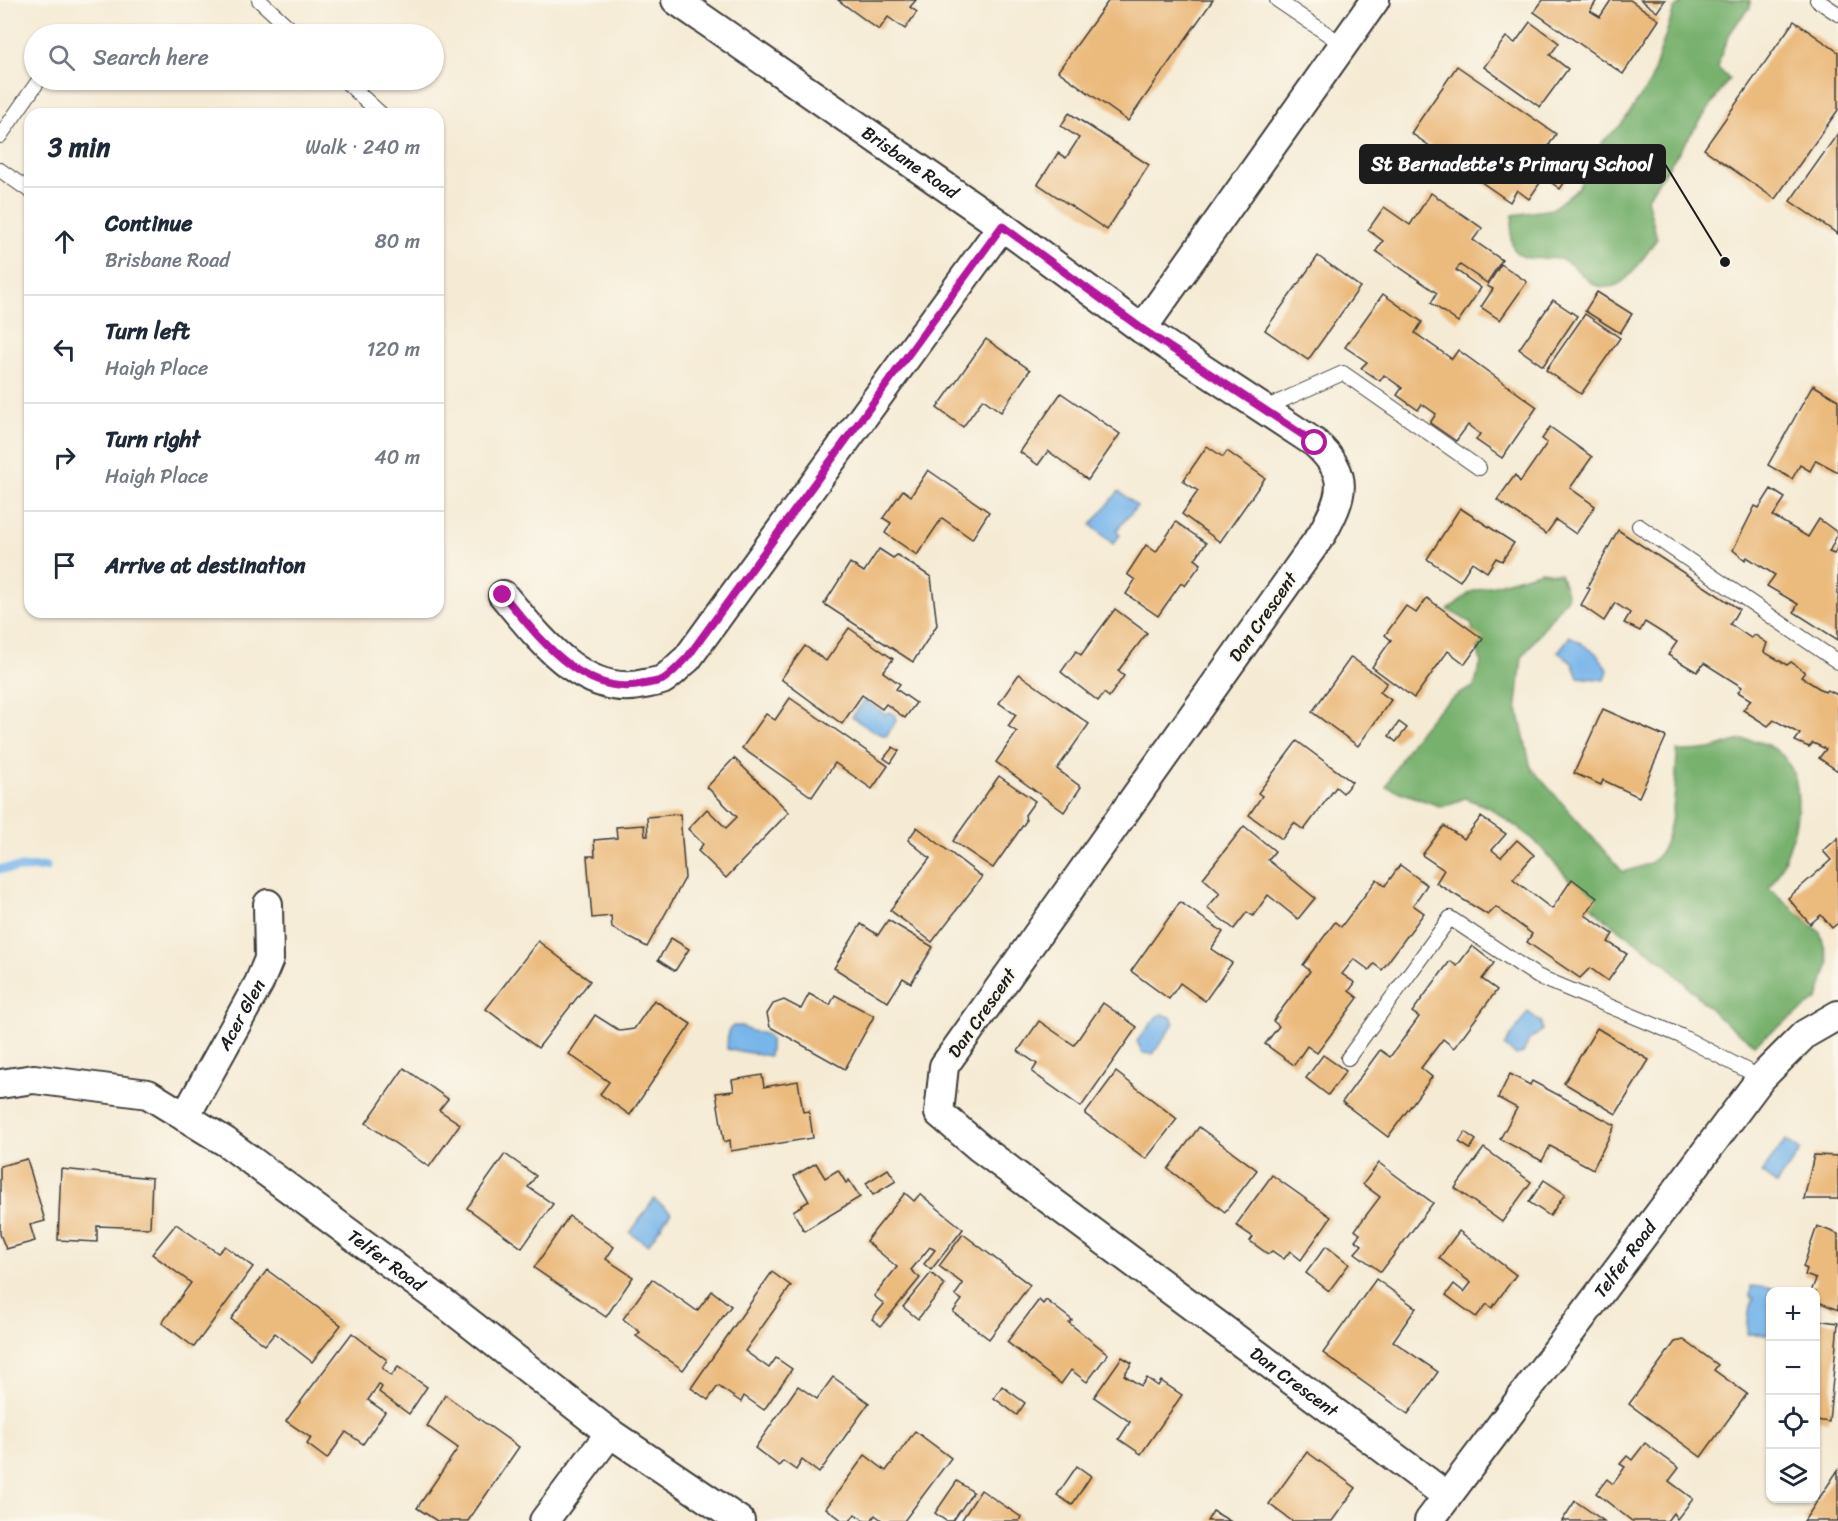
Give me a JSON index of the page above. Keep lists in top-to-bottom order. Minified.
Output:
{"streets":{"street":["Brisbane Road","Dan Crescent","Acer Glen","Telfer Road"]},"crossings":[["Brisbane Road","Dan Crescent"],["Dan Crescent","Telfer Road"],["Acer Glen","Telfer Road"]],"places":["St Bernadette's Primary School"],"page":{"search":"Search here","heading":["3 min","Walk · 240 m"],"list":[["Continue","Brisbane Road","80 m"],["Turn left","Haigh Place","120 m"],["Turn right","Haigh Place","40 m"],"Arrive at destination"],"map_buttons":["+","−"]}}
